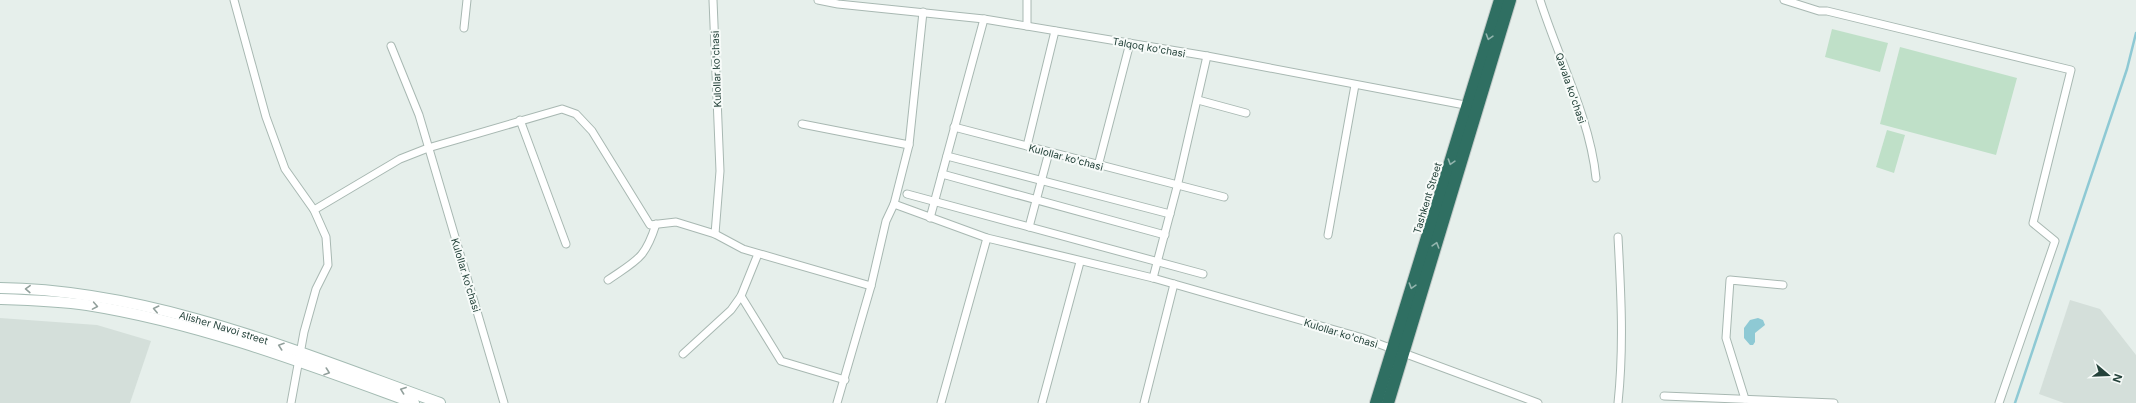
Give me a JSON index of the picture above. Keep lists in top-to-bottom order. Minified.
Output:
{"streets":{"highway":["Tashkent Street"],"main road":["Alisher Navoi street"],"street":["Talqoq ko'chasi","Kulollar ko'chasi","Qavala ko'chasi"]},"crossings":[["Talqoq ko'chasi","Tashkent Street"],["Kulollar ko'chasi","Tashkent Street"]],"north":"right"}
